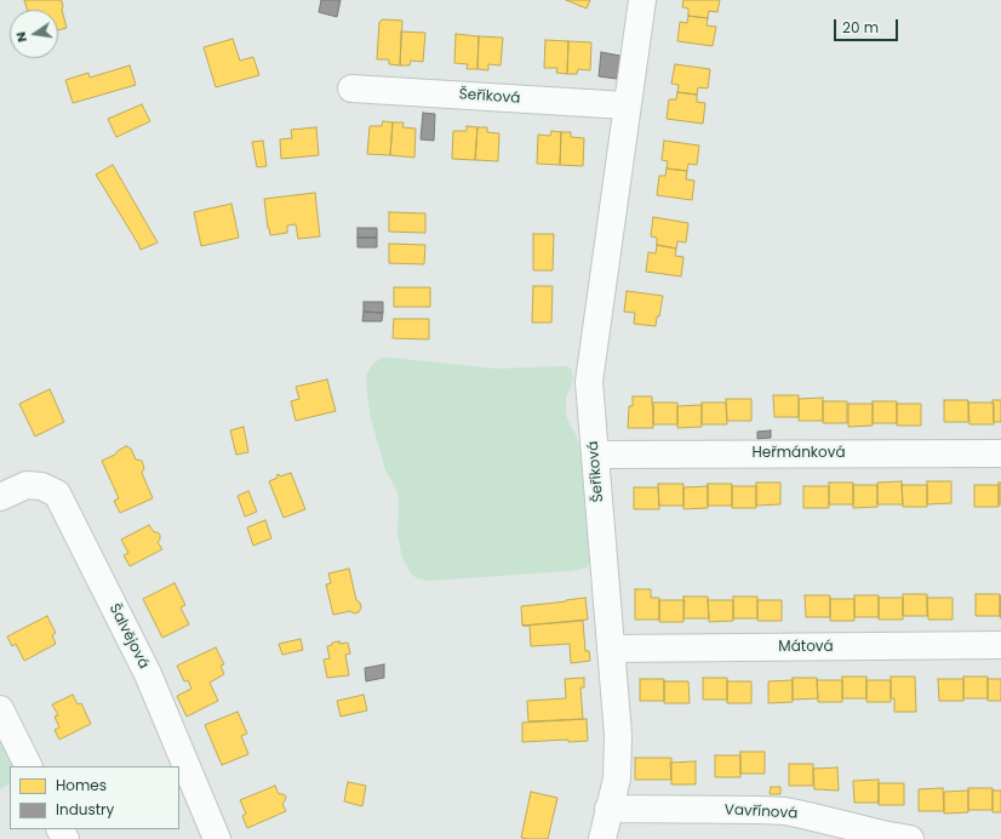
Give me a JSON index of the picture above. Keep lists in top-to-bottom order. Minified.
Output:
{"streets":{"street":["Šeříková","Heřmánková","Šalvějová","Mátová","Vavřínová"]},"crossings":[["Šeříková","Heřmánková"],["Šeříková","Mátová"],["Šeříková","Vavřínová"]],"legend":["Homes","Industry"],"scale_bar":"20 m","north":"left"}
